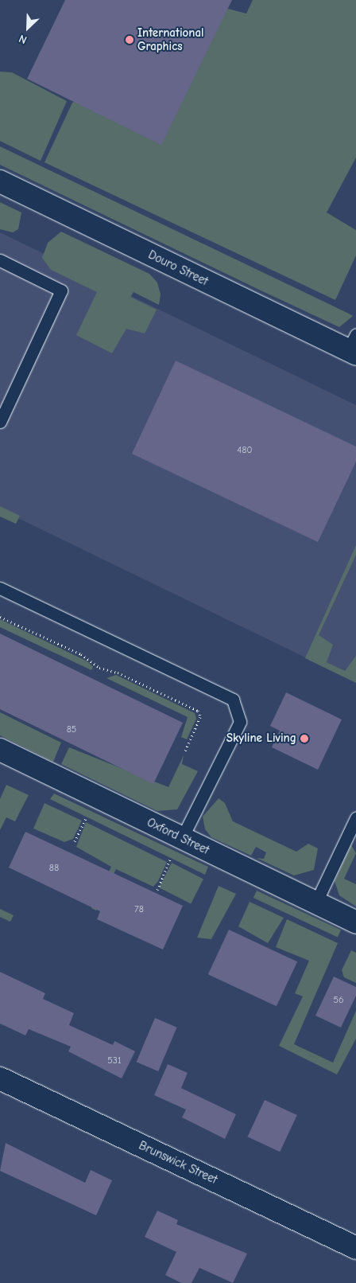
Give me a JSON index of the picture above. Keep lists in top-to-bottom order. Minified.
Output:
{"streets":{"street":["Douro Street","Oxford Street","Brunswick Street"]},"places":["International Graphics","Skyline Living"],"house_numbers":["480","85","88","78","56","531"],"north":"bottom left"}
